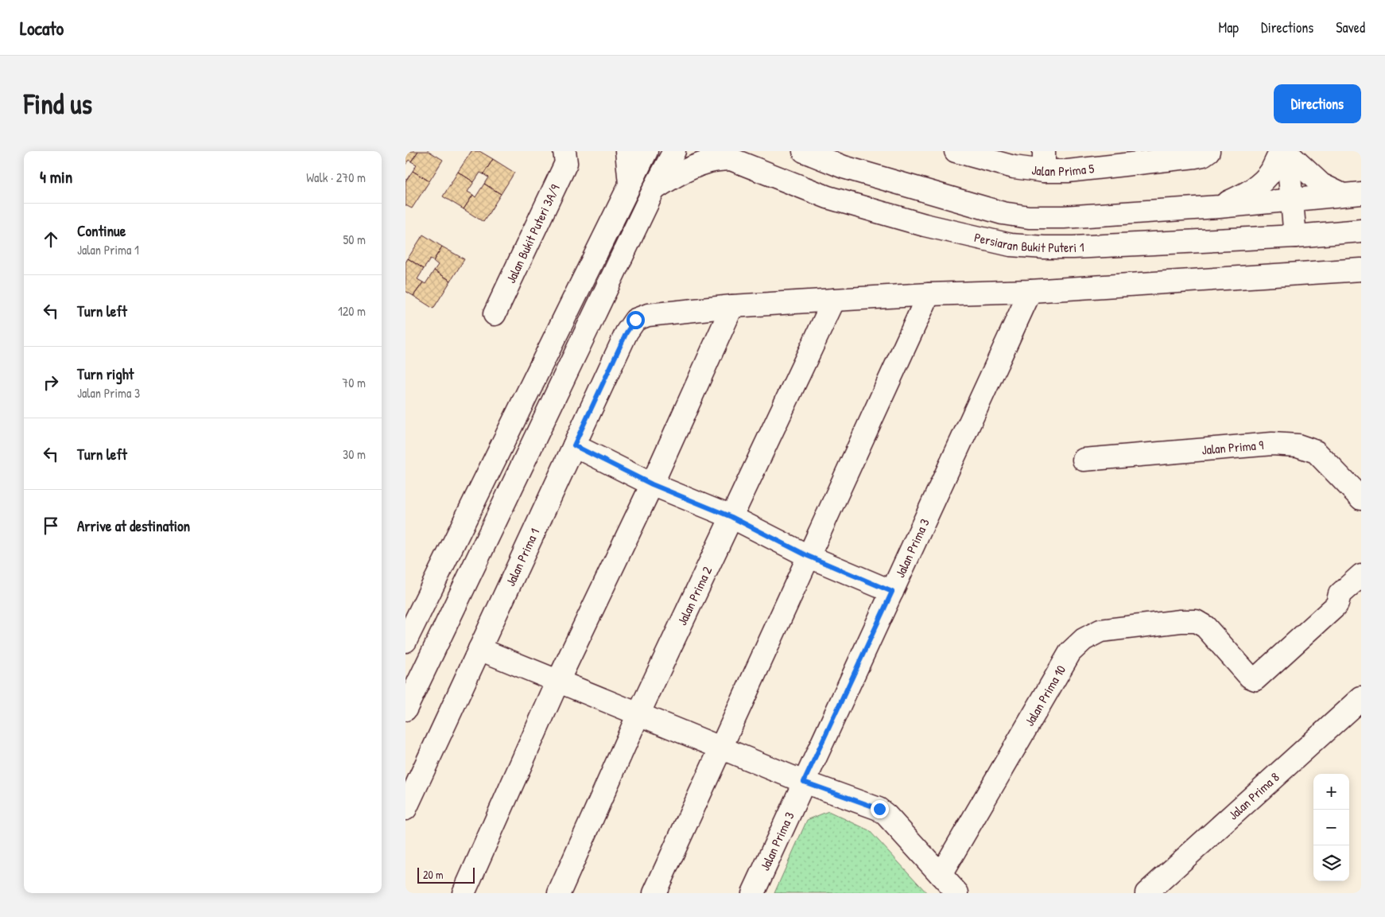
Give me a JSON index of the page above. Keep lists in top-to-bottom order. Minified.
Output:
{"streets":{"street":["Jalan Prima 5","Jalan Bukit Puteri 3A/9","Persiaran Bukit Puteri 1","Jalan Prima 9","Jalan Prima 3","Jalan Prima 1","Jalan Prima 2","Jalan Prima 10","Jalan Prima 8"]},"scale_bar":"20 m","page":{"header":"Locato","nav":["Map","Directions","Saved"],"buttons":"Directions","title":"Find us","heading":["4 min","Walk · 270 m"],"list":[["Continue","Jalan Prima 1","50 m"],["Turn left","120 m"],["Turn right","Jalan Prima 3","70 m"],["Turn left","30 m"],"Arrive at destination"],"map_buttons":["+","−"],"scale":"20 m"}}
